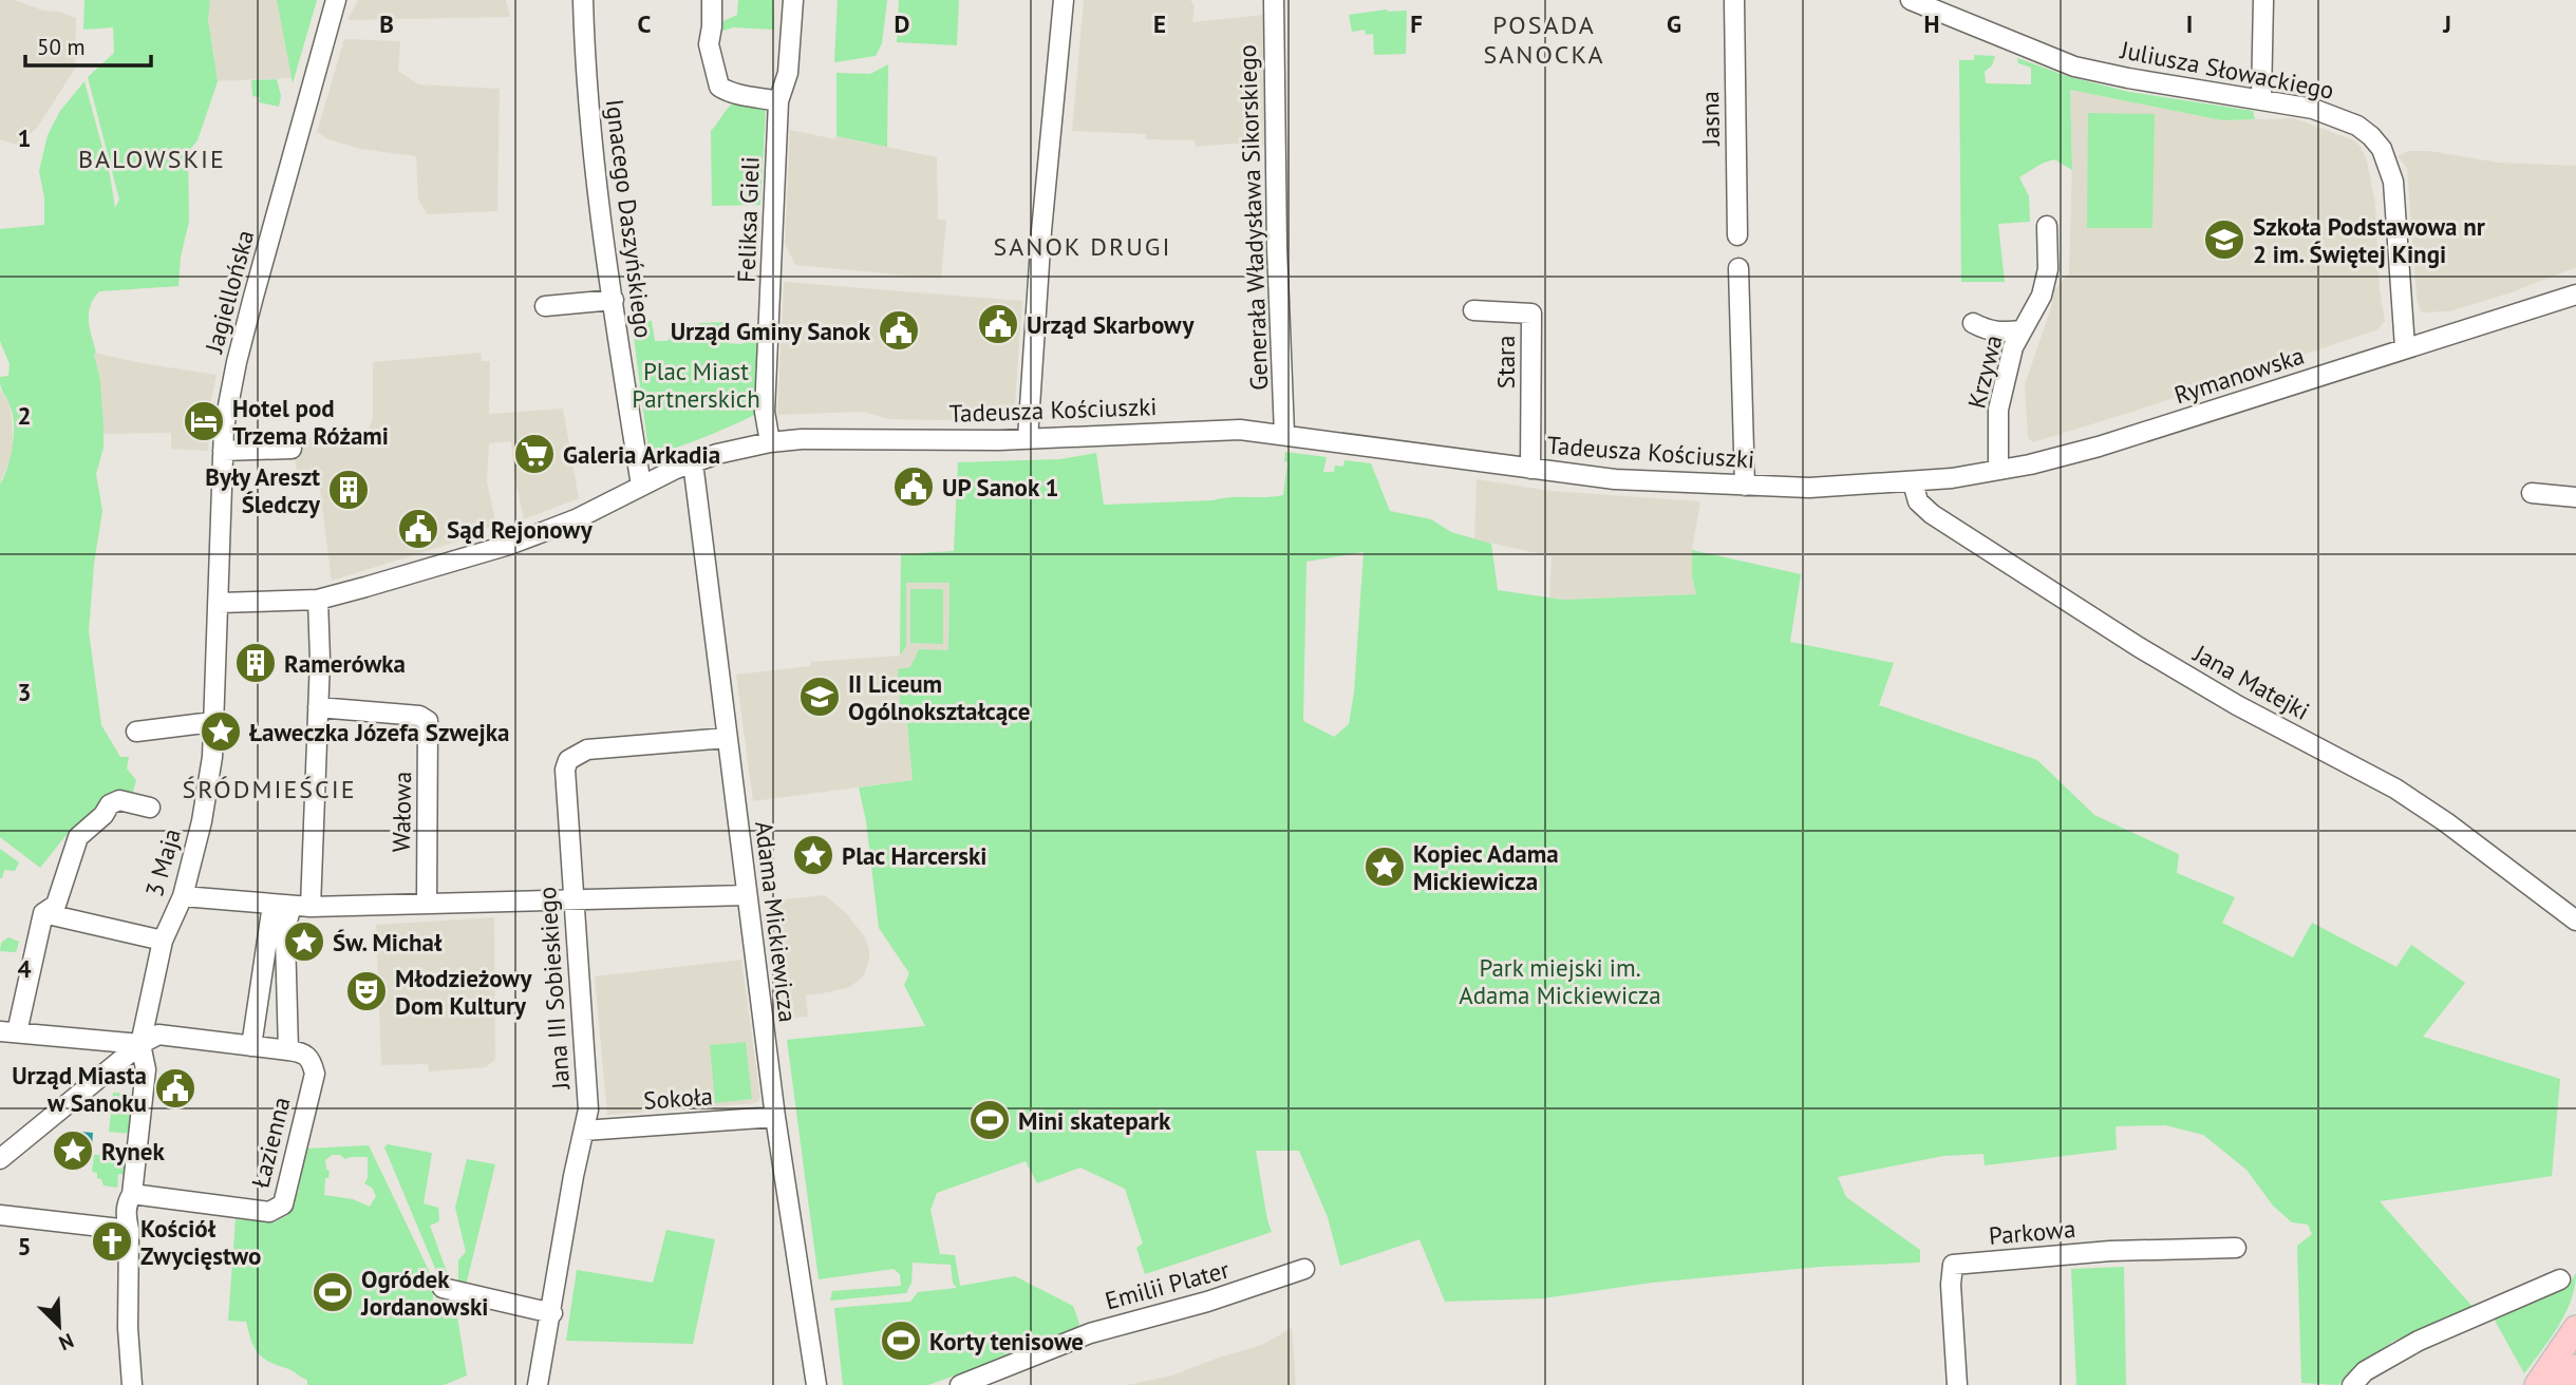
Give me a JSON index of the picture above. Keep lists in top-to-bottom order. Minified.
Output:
{"streets":{"street":["Juliusza Słowackiego","Jasna","Generała Władysława Sikorskiego","Ignacego Daszyńskiego","Feliksa Gieli","Jagiellońska","Stara","Krzywa","Rymanowska","Tadeusza Kościuszki","Jana Matejki","Wałowa","3 Maja","Adama Mickiewicza","Jana III Sobieskiego","Sokoła","Łazienna","Parkowa","Emilii Plater"]},"crossings":[["Juliusza Słowackiego","Rymanowska"],["Generała Władysława Sikorskiego","Tadeusza Kościuszki"],["Ignacego Daszyńskiego","Tadeusza Kościuszki"],["Feliksa Gieli","Tadeusza Kościuszki"],["Jagiellońska","Tadeusza Kościuszki"],["Jagiellońska","3 Maja"],["Stara","Tadeusza Kościuszki"],["Krzywa","Rymanowska"],["Rymanowska","Tadeusza Kościuszki"],["Rymanowska","Jana Matejki"],["Tadeusza Kościuszki","Jana Matejki"],["Tadeusza Kościuszki","3 Maja"],["Tadeusza Kościuszki","Adama Mickiewicza"],["Adama Mickiewicza","Jana III Sobieskiego"],["Adama Mickiewicza","Sokoła"],["Jana III Sobieskiego","Sokoła"]],"districts":["POSADA SANOCKA","BALOWSKIE","SANOK DRUGI","ŚRÓDMIEŚCIE"],"parks":["Plac Miast Partnerskich","Park miejski im. Adama Mickiewicza"],"places":{"school or university":["Szkoła Podstawowa nr 2 im. Świętej Kingi","II Liceum Ogólnokształcące"],"public building":["Urząd Skarbowy","Urząd Gminy Sanok","UP Sanok 1","Sąd Rejonowy","Urząd Miasta w Sanoku"],"hotel":["Hotel pod Trzema Różami"],"supermarket":["Galeria Arkadia"],"building":["Były Areszt Śledczy","Ramerówka"],"place":["Ławeczka Józefa Szwejka","Plac Harcerski","Kopiec Adama Mickiewicza","Św. Michał","Rynek"],"theatre":["Młodzieżowy Dom Kultury"],"sports":["Mini skatepark","Ogródek Jordanowski","Korty tenisowe"],"church":["Kościół Zwycięstwo"]},"scale_bar":"50 m","north":"bottom right","grid":{"columns":["B","C","D","E","F","G","H","I","J"],"rows":["1","2","3","4","5"]}}
